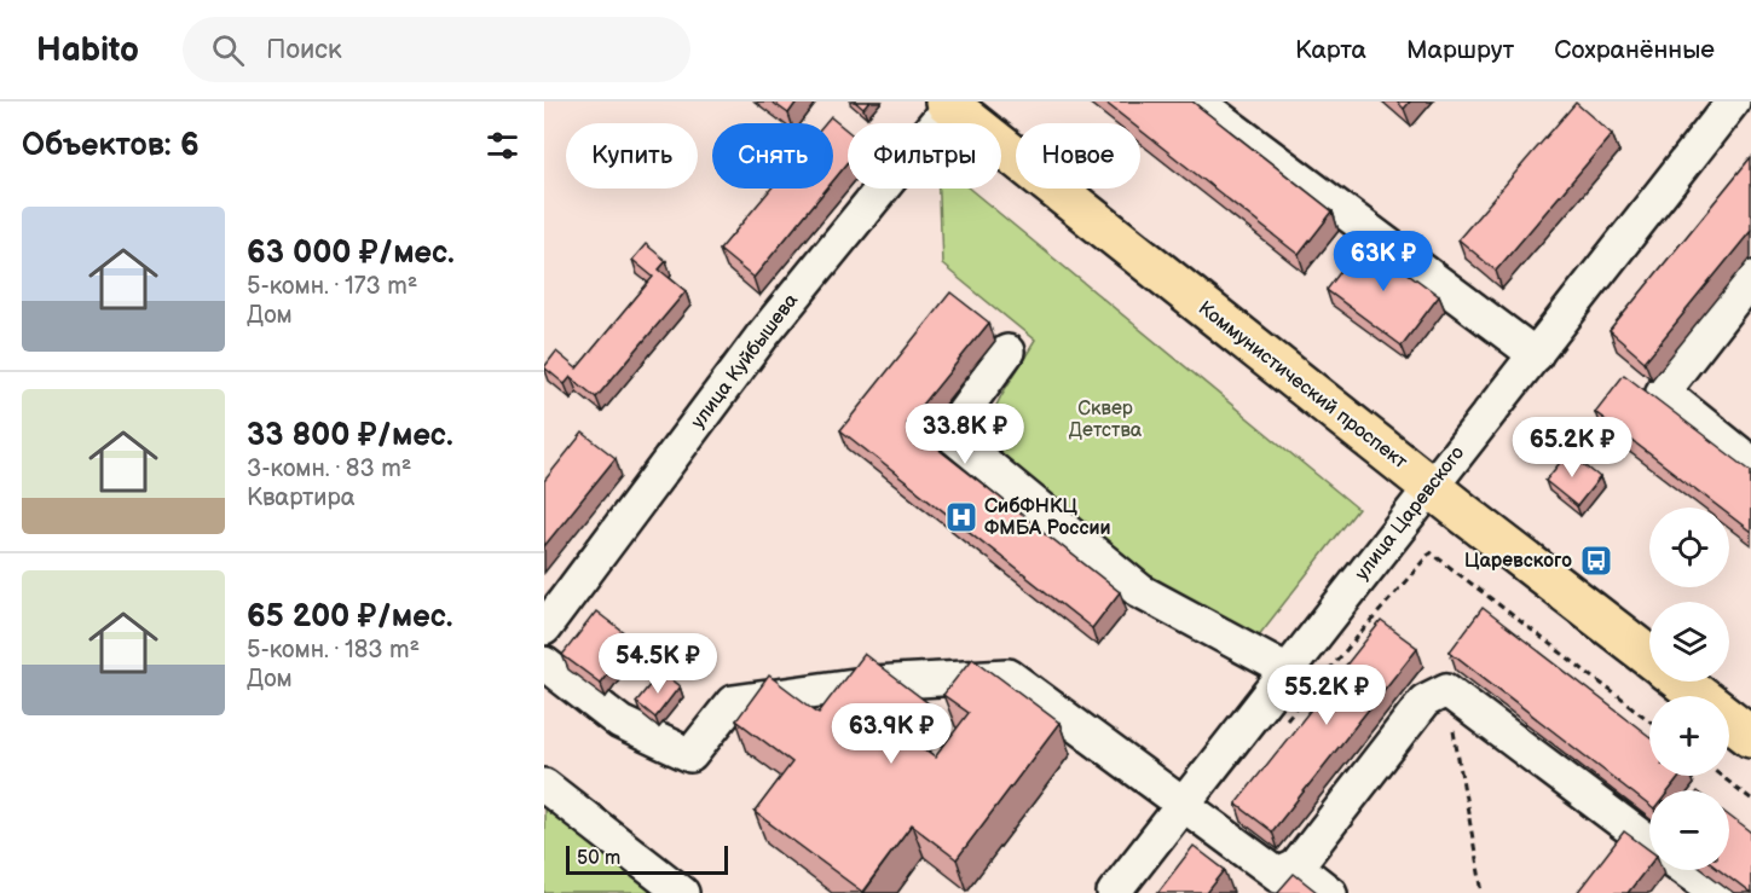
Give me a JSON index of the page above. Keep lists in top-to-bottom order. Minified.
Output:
{"streets":{"main road":["Коммунистический проспект"],"street":["улица Куйбышева","улица Царевского"]},"crossings":[["улица Куйбышева","Коммунистический проспект"],["Коммунистический проспект","улица Царевского"]],"parks":["Сквер Детства"],"places":{"hospital":["СибФНКЦ ФМБА России"],"bus stop":["Царевского"]},"scale_bar":"50 m","page":{"header":"Habito","search":"Поиск","nav":["Карта","Маршрут","Сохранённые"],"heading":"Объектов: 6","chip":["Купить","Снять","Фильтры","Новое"],"list":[{"name":"63 000 ₽/мес.","note":"5-комн. · 173 m² · Дом"},{"name":"33 800 ₽/мес.","note":"3-комн. · 83 m² · Квартира"},{"name":"65 200 ₽/мес.","note":"5-комн. · 183 m² · Дом"}],"price":["63K ₽","33.8K ₽","65.2K ₽","54.5K ₽","55.2K ₽","63.9K ₽"],"map_buttons":["+","−"],"scale":"50 m"}}
